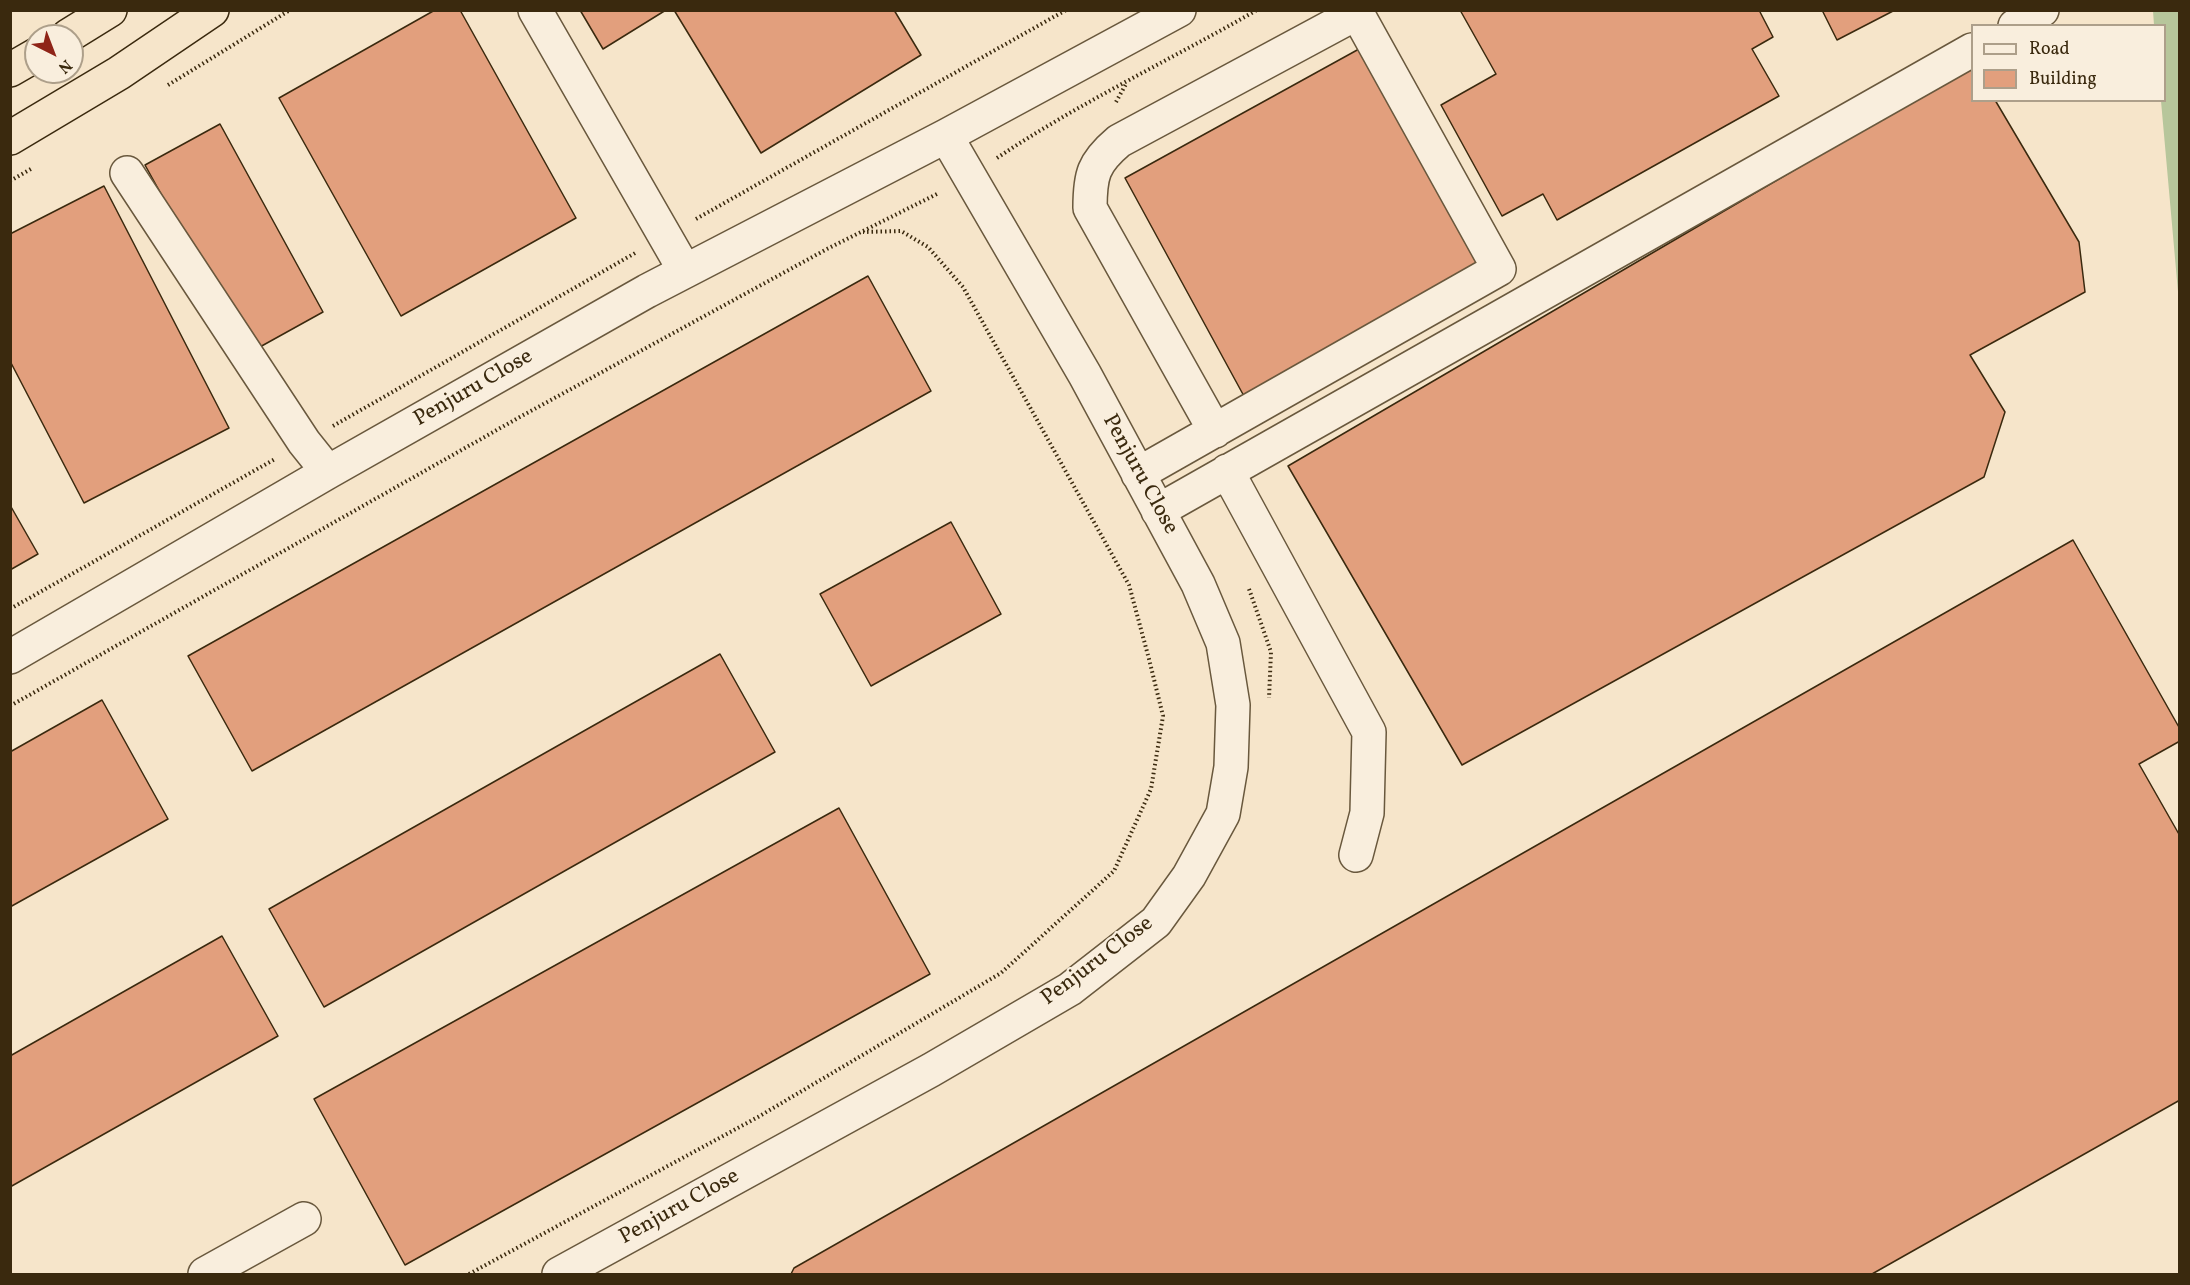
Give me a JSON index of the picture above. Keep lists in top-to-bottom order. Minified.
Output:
{"streets":{"street":["Penjuru Close"]},"legend":["Road","Building"],"north":"bottom right"}
